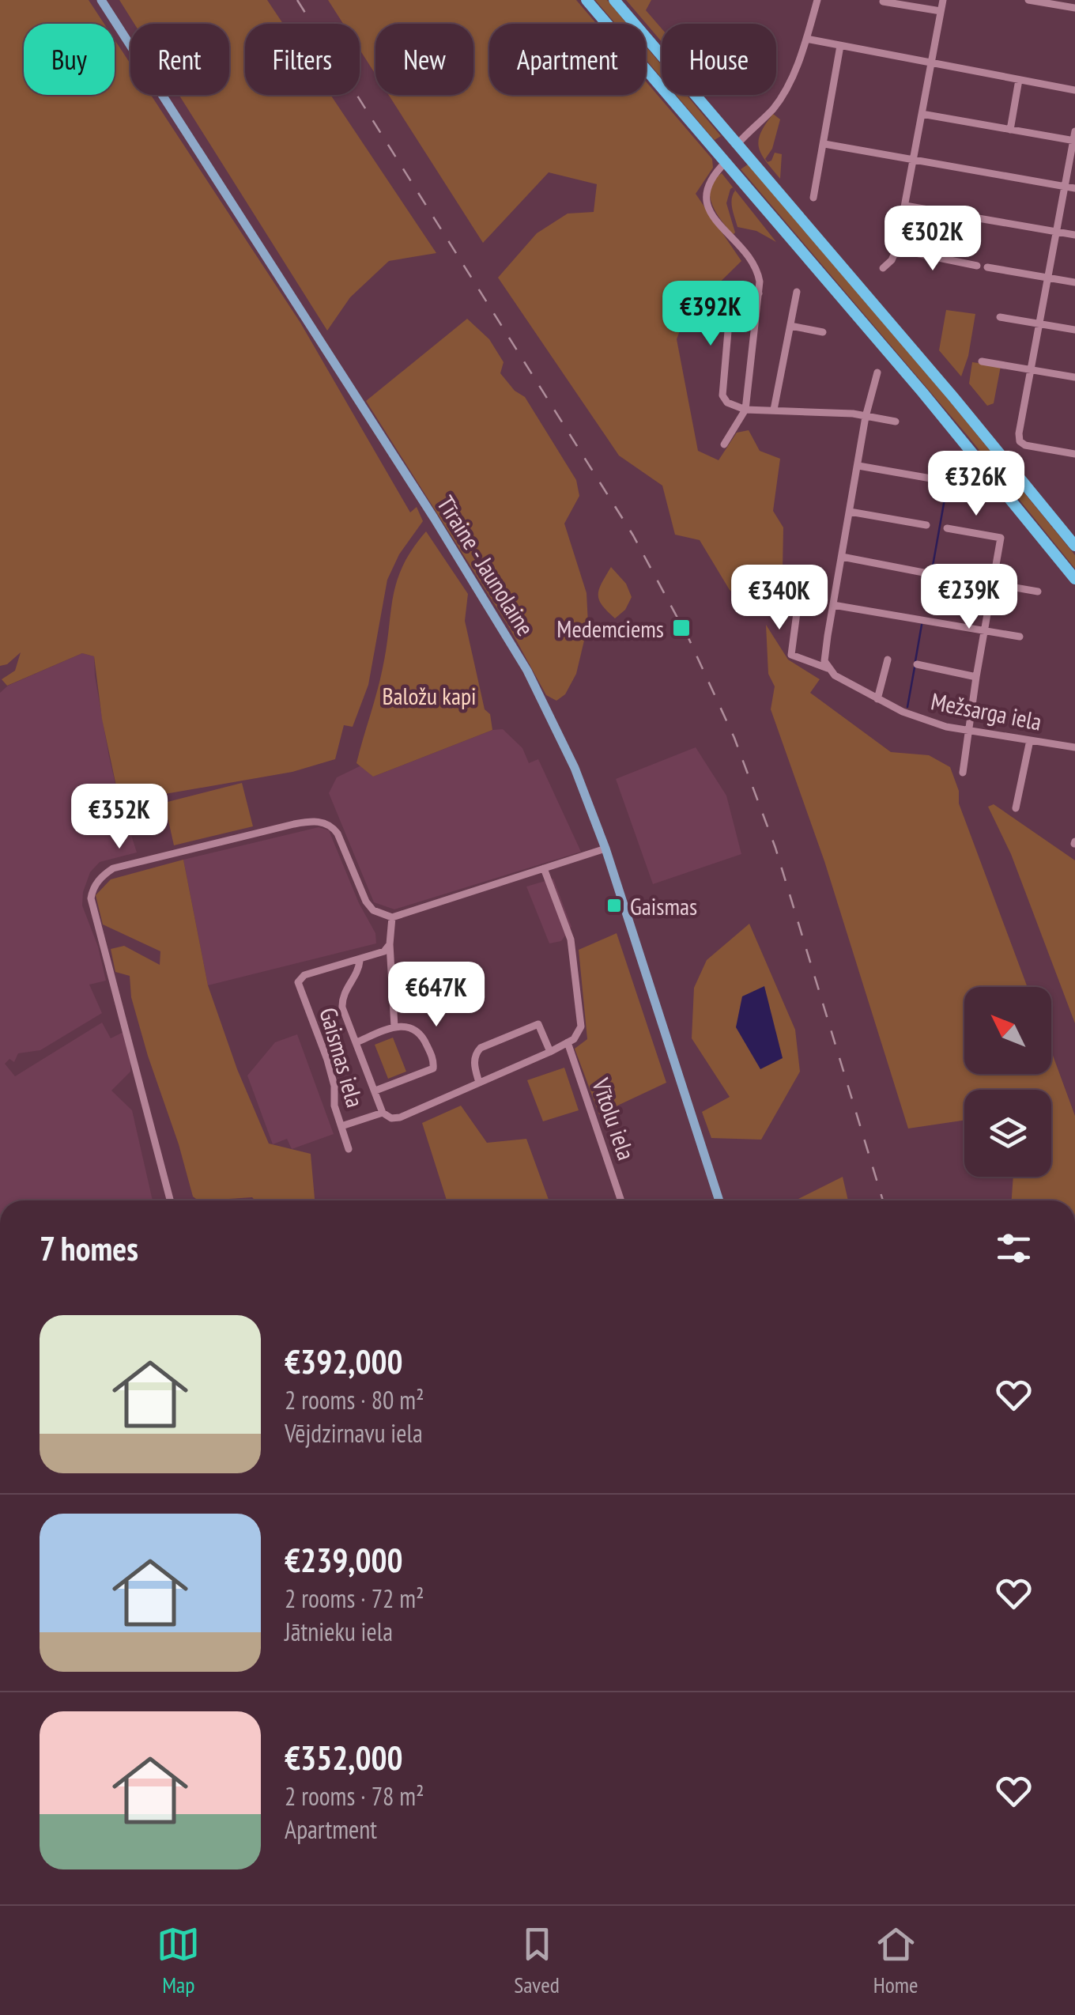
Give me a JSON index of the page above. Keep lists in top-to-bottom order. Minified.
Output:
{"streets":{"main road":["Tīraine - Jaunolaine"],"street":["Mežsarga iela","Gaismas iela","Vītolu iela"]},"crossings":[["Gaismas iela","Vītolu iela"]],"parks":["Baložu kapi"],"places":{"transit":["Medemciems","Gaismas"]},"north":"top left","page":{"chip":["Buy","Rent","Filters","New","Apartment","House"],"price":["€302K","€392K","€326K","€239K","€340K","€352K","€647K"],"heading":"7 homes","list":[{"name":"€392,000","note":"2 rooms · 80 m² · Vējdzirnavu iela"},{"name":"€239,000","note":"2 rooms · 72 m² · Jātnieku iela"},{"name":"€352,000","note":"2 rooms · 78 m² · Apartment"}],"tabs":["Map","Saved","Home"]}}
